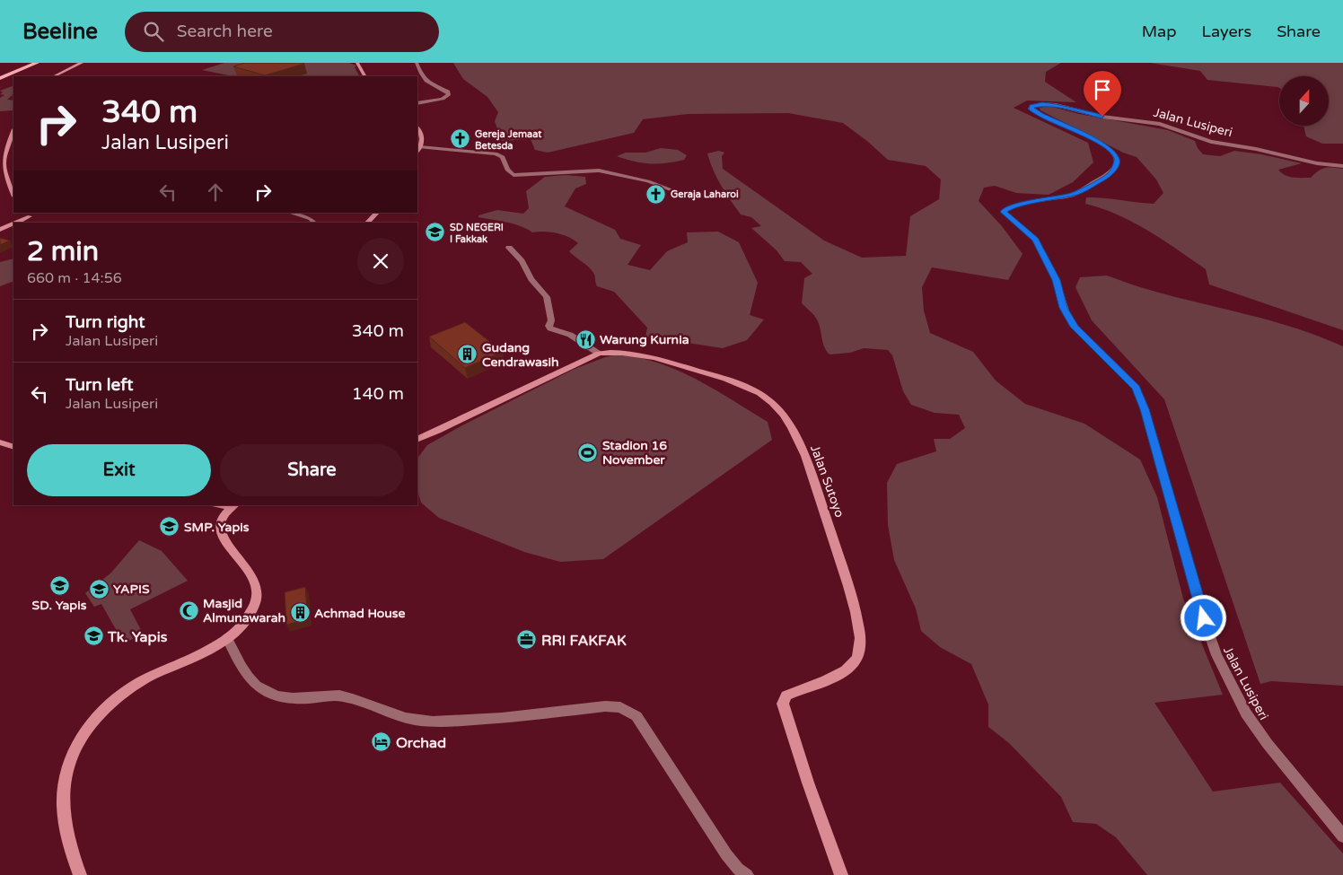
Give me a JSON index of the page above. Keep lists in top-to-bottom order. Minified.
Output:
{"streets":{"main road":["Jalan Sutoyo"],"street":["Jalan Lusiperi"]},"places":{"church":["Gereja Jemaat Betesda","Geraja Laharoi"],"school or university":["SD NEGERI I Fakkak","SMP. Yapis","SD. Yapis","YAPIS","Tk. Yapis"],"restaurant":["Warung Kurnia"],"building":["Gudang Cendrawasih","Achmad House"],"sports":["Stadion 16 November"],"mosque":["Masjid Almunawarah"],"office":["RRI FAKFAK"],"hotel":["Orchad"]},"north":"top","page":{"header":"Beeline","search":"Search here","nav":["Map","Layers","Share"],"turn":["340 m","Jalan Lusiperi"],"heading":["2 min","660 m · 14:56"],"list":[{"name":"Turn right","note":"Jalan Lusiperi","value":"340 m"},{"name":"Turn left","note":"Jalan Lusiperi","value":"140 m"}],"buttons":["Exit","Share"]}}
